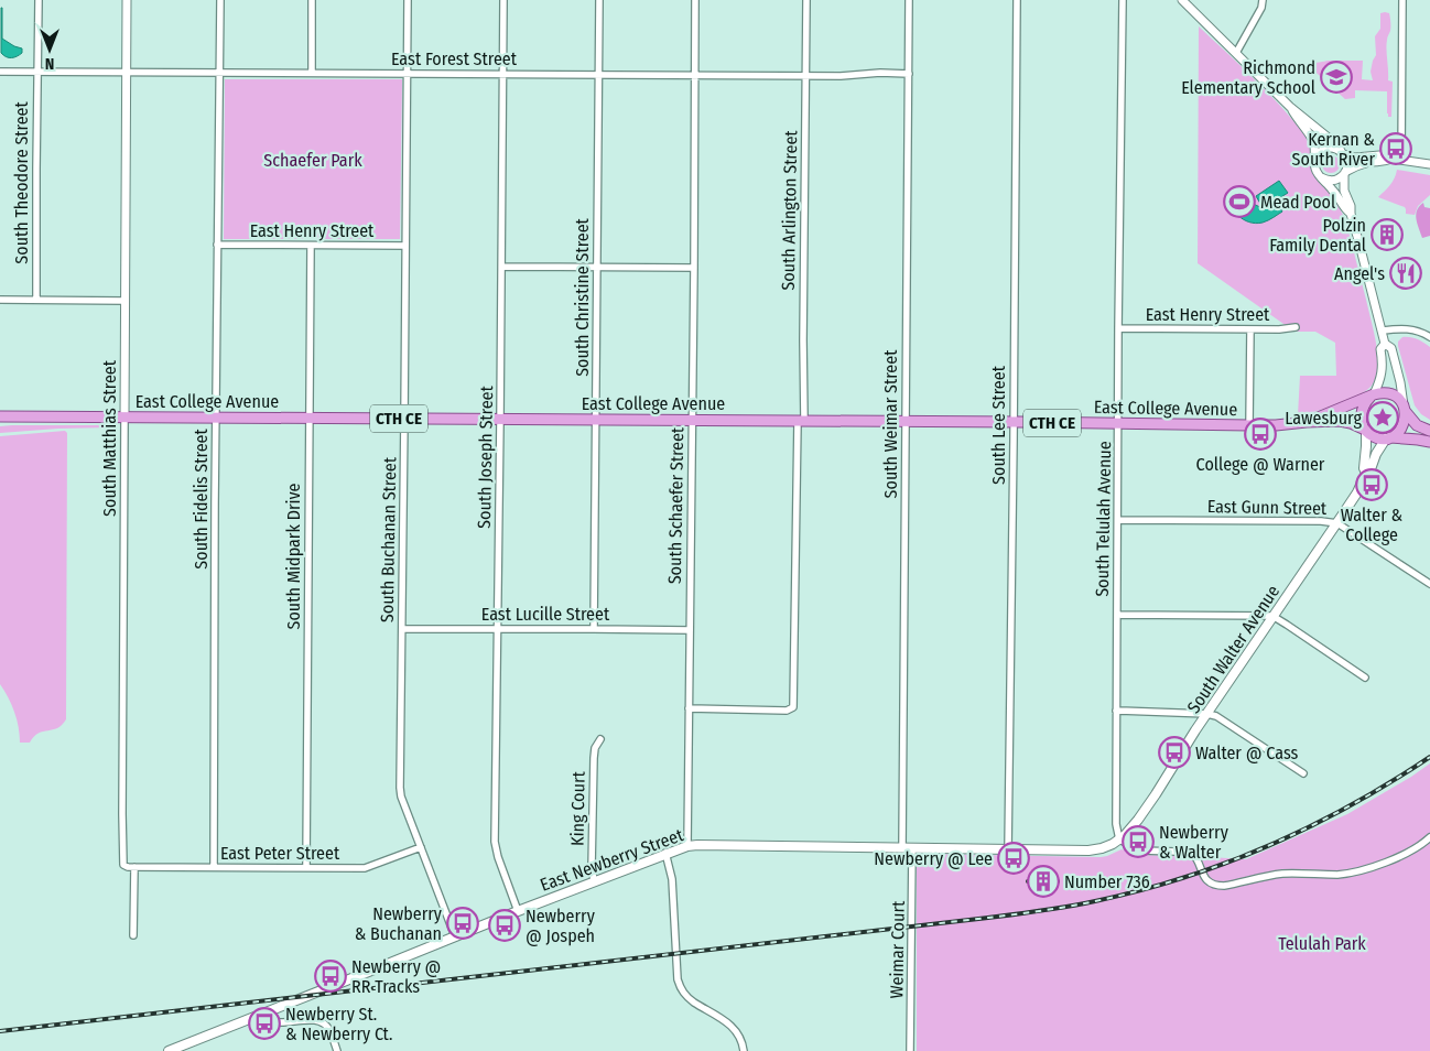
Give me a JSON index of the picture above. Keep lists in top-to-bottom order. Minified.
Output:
{"streets":{"main road":["East College Avenue","CTH CE","South Walter Avenue","East Newberry Street"],"street":["East Forest Street","South Theodore Street","South Arlington Street","East Henry Street","South Christine Street","South Weimar Street","South Lee Street","South Matthias Street","South Joseph Street","South Fidelis Street","South Schaefer Street","East Gunn Street","South Telulah Avenue","South Buchanan Street","South Midpark Drive","East Lucille Street","King Court","East Peter Street","Weimar Court"]},"crossings":[["East Forest Street","South Theodore Street"],["East Forest Street","South Arlington Street"],["East Forest Street","South Christine Street"],["East Forest Street","South Weimar Street"],["East Forest Street","South Matthias Street"],["East Forest Street","South Joseph Street"],["East Forest Street","South Fidelis Street"],["East Forest Street","South Schaefer Street"],["East Forest Street","South Buchanan Street"],["South Arlington Street","East College Avenue"],["South Arlington Street","South Schaefer Street"],["East Henry Street","South Fidelis Street"],["East Henry Street","South Telulah Avenue"],["East Henry Street","South Buchanan Street"],["East Henry Street","South Midpark Drive"],["South Christine Street","East College Avenue"],["South Christine Street","East Lucille Street"],["East College Avenue","South Weimar Street"],["East College Avenue","South Lee Street"],["East College Avenue","South Matthias Street"],["East College Avenue","South Joseph Street"],["East College Avenue","South Fidelis Street"],["East College Avenue","South Schaefer Street"],["East College Avenue","South Telulah Avenue"],["East College Avenue","South Buchanan Street"],["East College Avenue","South Midpark Drive"],["East College Avenue","South Walter Avenue"],["South Weimar Street","East Newberry Street"],["South Lee Street","East Newberry Street"],["South Matthias Street","East Peter Street"],["South Joseph Street","East Lucille Street"],["South Joseph Street","East Newberry Street"],["South Fidelis Street","East Peter Street"],["South Schaefer Street","East Lucille Street"],["South Schaefer Street","East Newberry Street"],["East Gunn Street","South Telulah Avenue"],["East Gunn Street","South Walter Avenue"],["South Telulah Avenue","South Walter Avenue"],["South Telulah Avenue","East Newberry Street"],["South Buchanan Street","East Lucille Street"],["South Buchanan Street","East Peter Street"],["South Buchanan Street","East Newberry Street"],["South Midpark Drive","East Peter Street"],["South Walter Avenue","East Newberry Street"],["King Court","East Newberry Street"],["East Newberry Street","Weimar Court"]],"parks":["Schaefer Park","Telulah Park"],"places":{"school or university":["Richmond Elementary School"],"bus stop":["Kernan & South River","College @ Warner","Walter & College","Walter @ Cass","Newberry & Walter","Newberry @ Lee","Newberry & Buchanan","Newberry @ Jospeh","Newberry @ RR Tracks","Newberry St. & Newberry Ct."],"sports":["Mead Pool"],"building":["Polzin Family Dental","Number 736"],"restaurant":["Angel's"],"place":["Lawesburg"]},"north":"bottom"}
